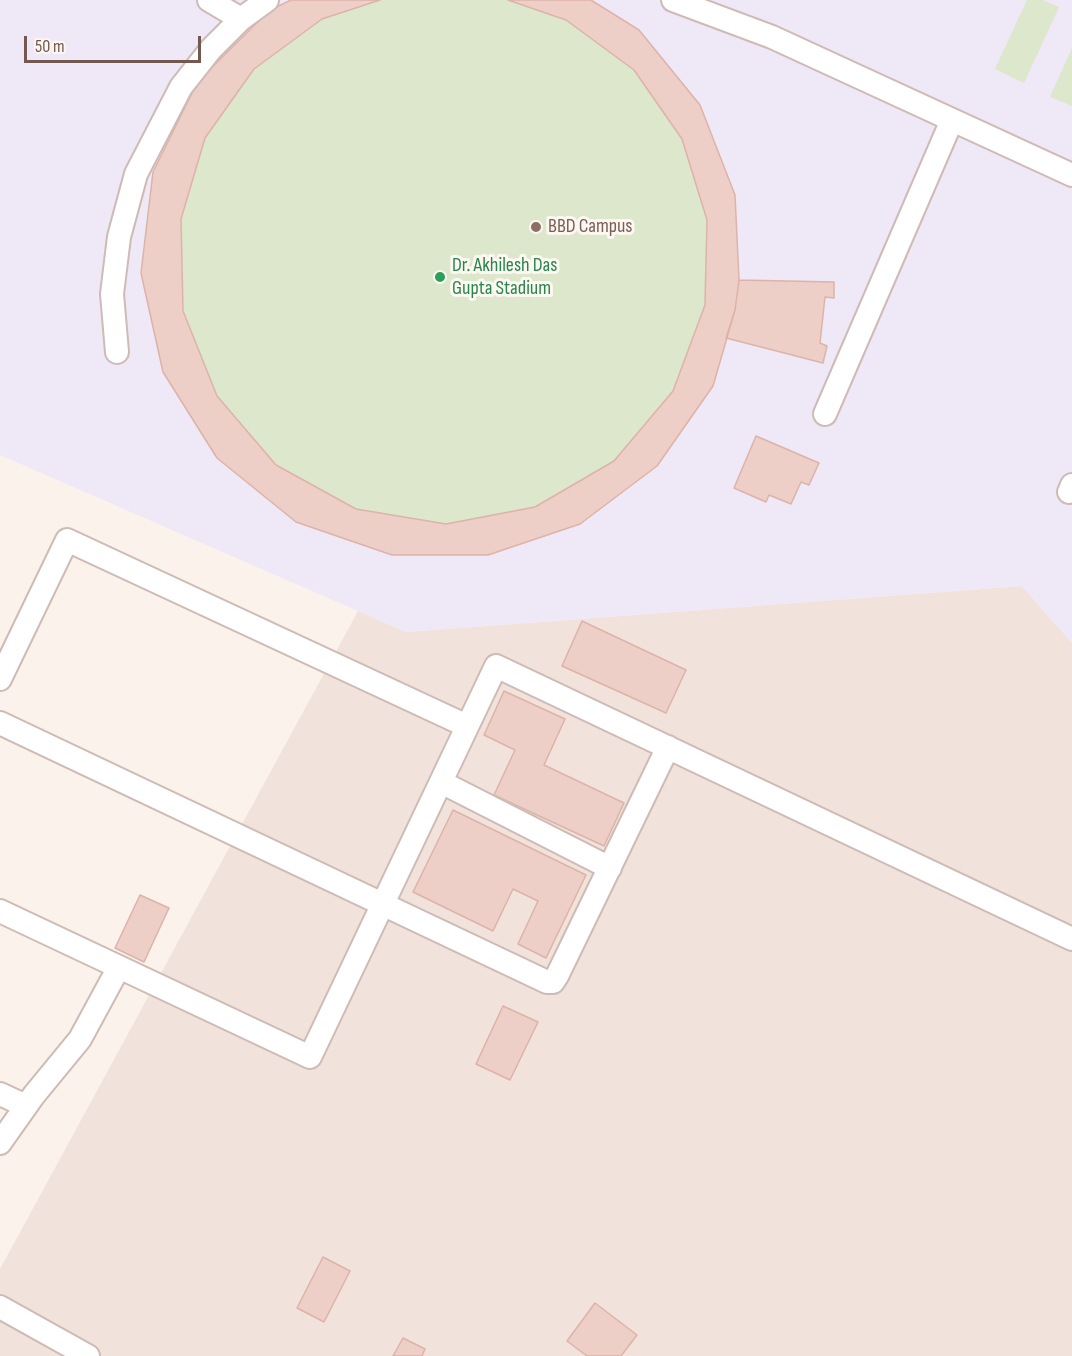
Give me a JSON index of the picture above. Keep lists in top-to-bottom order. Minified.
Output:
{"places":["BBD Campus","Dr. Akhilesh Das Gupta Stadium"],"scale_bar":"50 m"}
